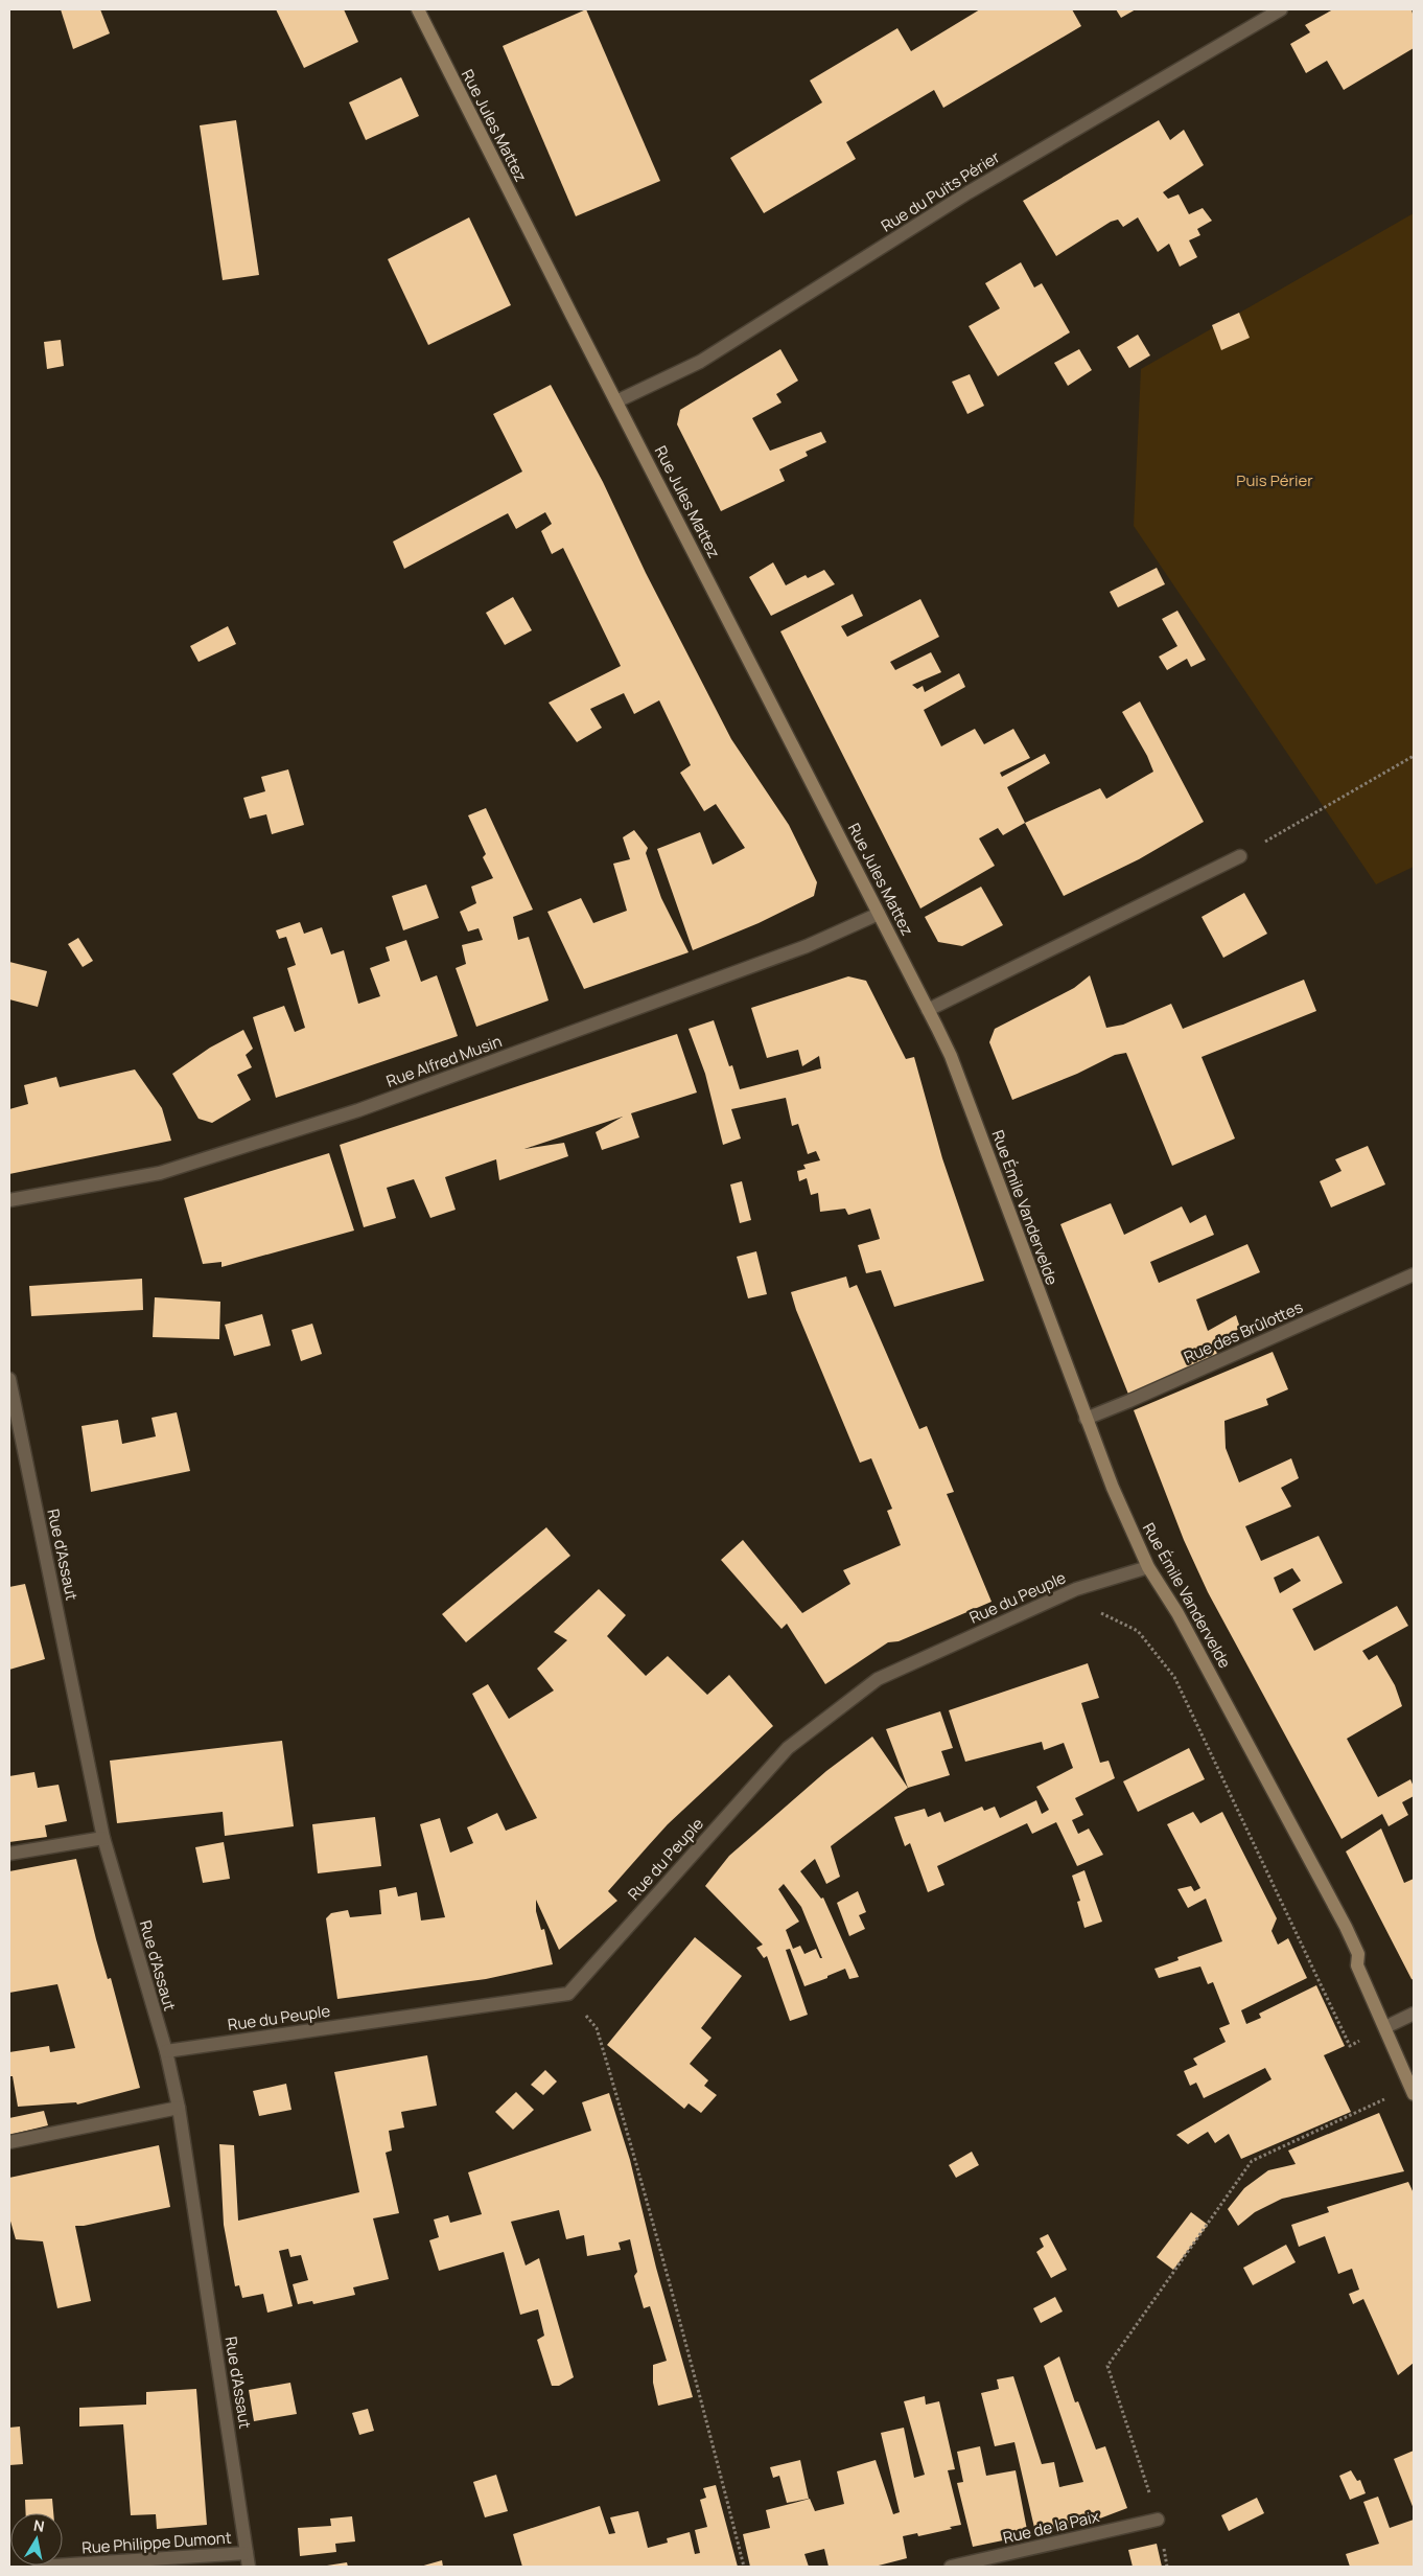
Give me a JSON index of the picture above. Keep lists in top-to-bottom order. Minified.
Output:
{"streets":{"main road":["Rue Jules Mattez","Rue Émile Vandervelde"],"street":["Rue du Puits Périer","Rue Alfred Musin","Rue des Brûlottes","Rue d'Assaut","Rue du Peuple","Rue de la Paix","Rue Philippe Dumont"]},"crossings":[["Rue Jules Mattez","Rue du Puits Périer"],["Rue Jules Mattez","Rue Alfred Musin"],["Rue Jules Mattez","Rue Émile Vandervelde"],["Rue Émile Vandervelde","Rue des Brûlottes"],["Rue Émile Vandervelde","Rue du Peuple"],["Rue d'Assaut","Rue du Peuple"],["Rue d'Assaut","Rue Philippe Dumont"]],"parks":["Puis Périer"],"north":"top"}
